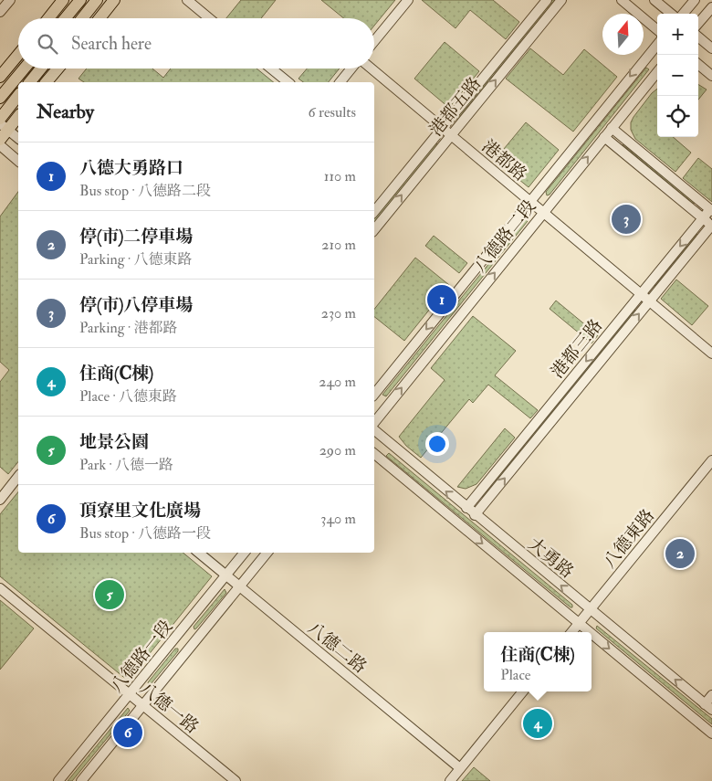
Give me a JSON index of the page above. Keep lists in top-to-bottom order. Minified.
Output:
{"streets":{"street":["港都五路","港都路","八德路二段","港都三路","八德東路","大勇路","八德二路","八德路一段","八德一路"]},"crossings":[["港都五路","港都路"],["港都路","八德路二段"],["港都路","港都三路"],["港都三路","大勇路"],["八德東路","大勇路"],["八德二路","八德路一段"],["八德路一段","八德一路"]],"north":"top","page":{"map_buttons":["+","−"],"search":"Search here","heading":["Nearby","6 results"],"list":[{"mark":"1","name":"八德大勇路口","note":"Bus stop · 八德路二段","value":"110 m"},{"mark":"2","name":"停(市)二停車場","note":"Parking · 八德東路","value":"210 m"},{"mark":"3","name":"停(市)八停車場","note":"Parking · 港都路","value":"230 m"},{"mark":"4","name":"住商(C棟)","note":"Place · 八德東路","value":"240 m"},{"mark":"5","name":"地景公園","note":"Park · 八德一路","value":"290 m"},{"mark":"6","name":"頂寮里文化廣場","note":"Bus stop · 八德路一段","value":"340 m"}],"pins":["3","1","2","5","4","6"],"popup":["住商(C棟)","Place"]}}
